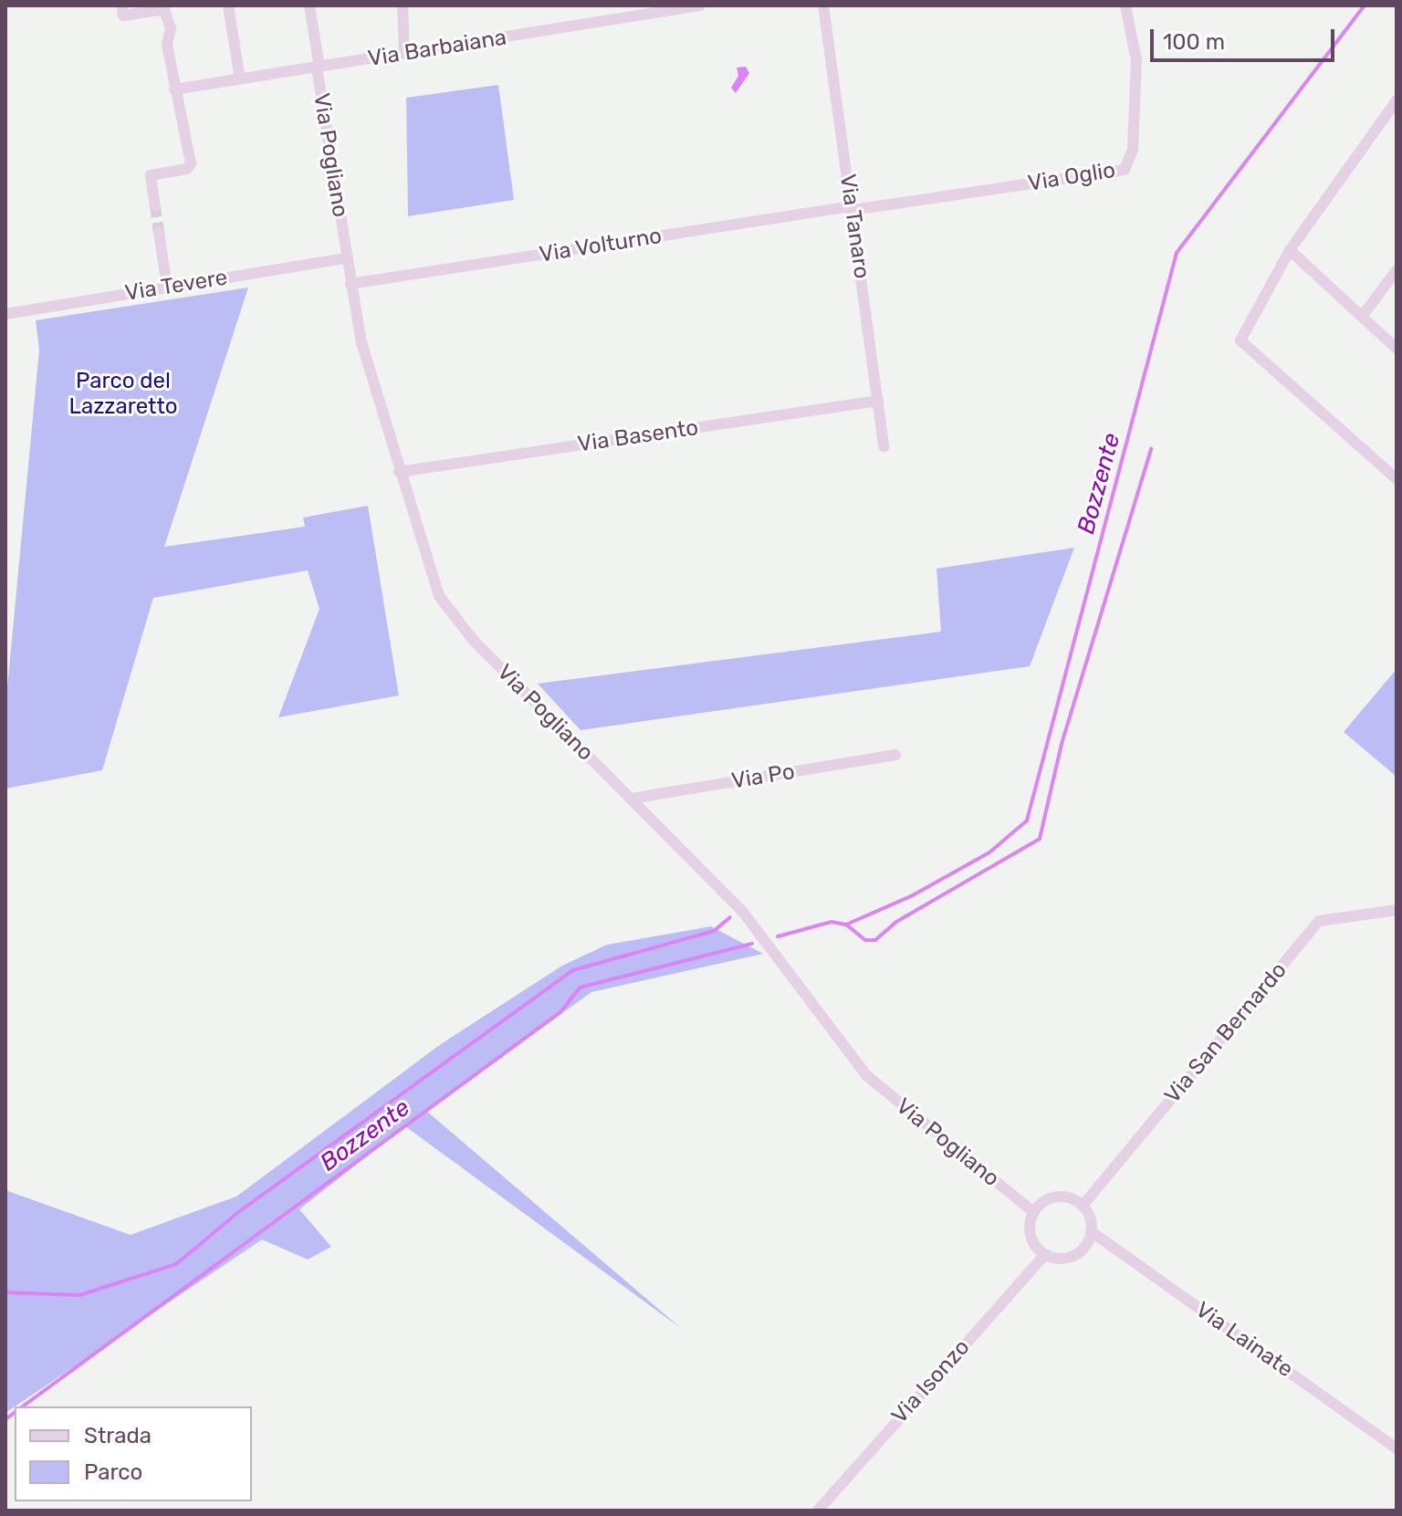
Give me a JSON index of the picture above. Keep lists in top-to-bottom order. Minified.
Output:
{"streets":{"street":["Via Barbaiana","Via Pogliano","Via Oglio","Via Tanaro","Via Volturno","Via Tevere","Via Basento","Via Po","Via San Bernardo","Via Lainate","Via Isonzo"]},"crossings":[["Via Barbaiana","Via Pogliano"],["Via Pogliano","Via Volturno"],["Via Pogliano","Via Tevere"],["Via Pogliano","Via Basento"],["Via Pogliano","Via Po"],["Via Pogliano","Via San Bernardo"],["Via Pogliano","Via Lainate"],["Via Pogliano","Via Isonzo"],["Via Oglio","Via Tanaro"],["Via Oglio","Via Volturno"],["Via Tanaro","Via Volturno"],["Via Tanaro","Via Basento"],["Via San Bernardo","Via Lainate"],["Via San Bernardo","Via Isonzo"],["Via Lainate","Via Isonzo"]],"water":["Bozzente"],"parks":["Parco del Lazzaretto"],"legend":["Strada","Parco"],"scale_bar":"100 m"}
